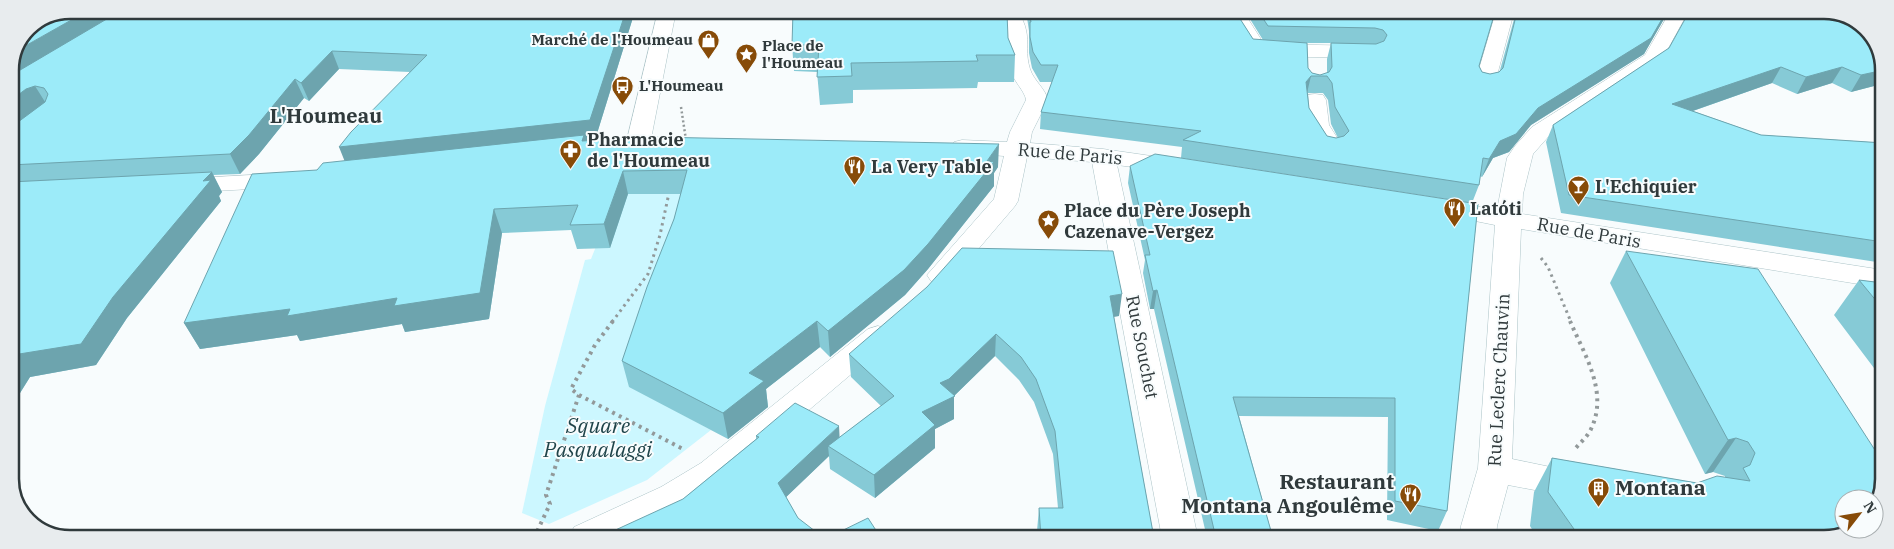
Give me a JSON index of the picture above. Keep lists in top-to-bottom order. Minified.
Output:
{"streets":{"street":["Rue de Paris","Rue Souchet","Rue Leclerc Chauvin"]},"crossings":[["Rue de Paris","Rue Souchet"],["Rue de Paris","Rue Leclerc Chauvin"]],"districts":["L'Houmeau"],"parks":["Square Pasqualaggi"],"places":{"shop":["Marché de l'Houmeau"],"place":["Place de l'Houmeau","Place du Père Joseph Cazenave-Vergez"],"bus stop":["L'Houmeau"],"pharmacy":["Pharmacie de l'Houmeau"],"restaurant":["La Very Table","Latóti","Restaurant Montana Angoulême"],"bar":["L'Echiquier"],"building":["Montana"]},"north":"top right"}
